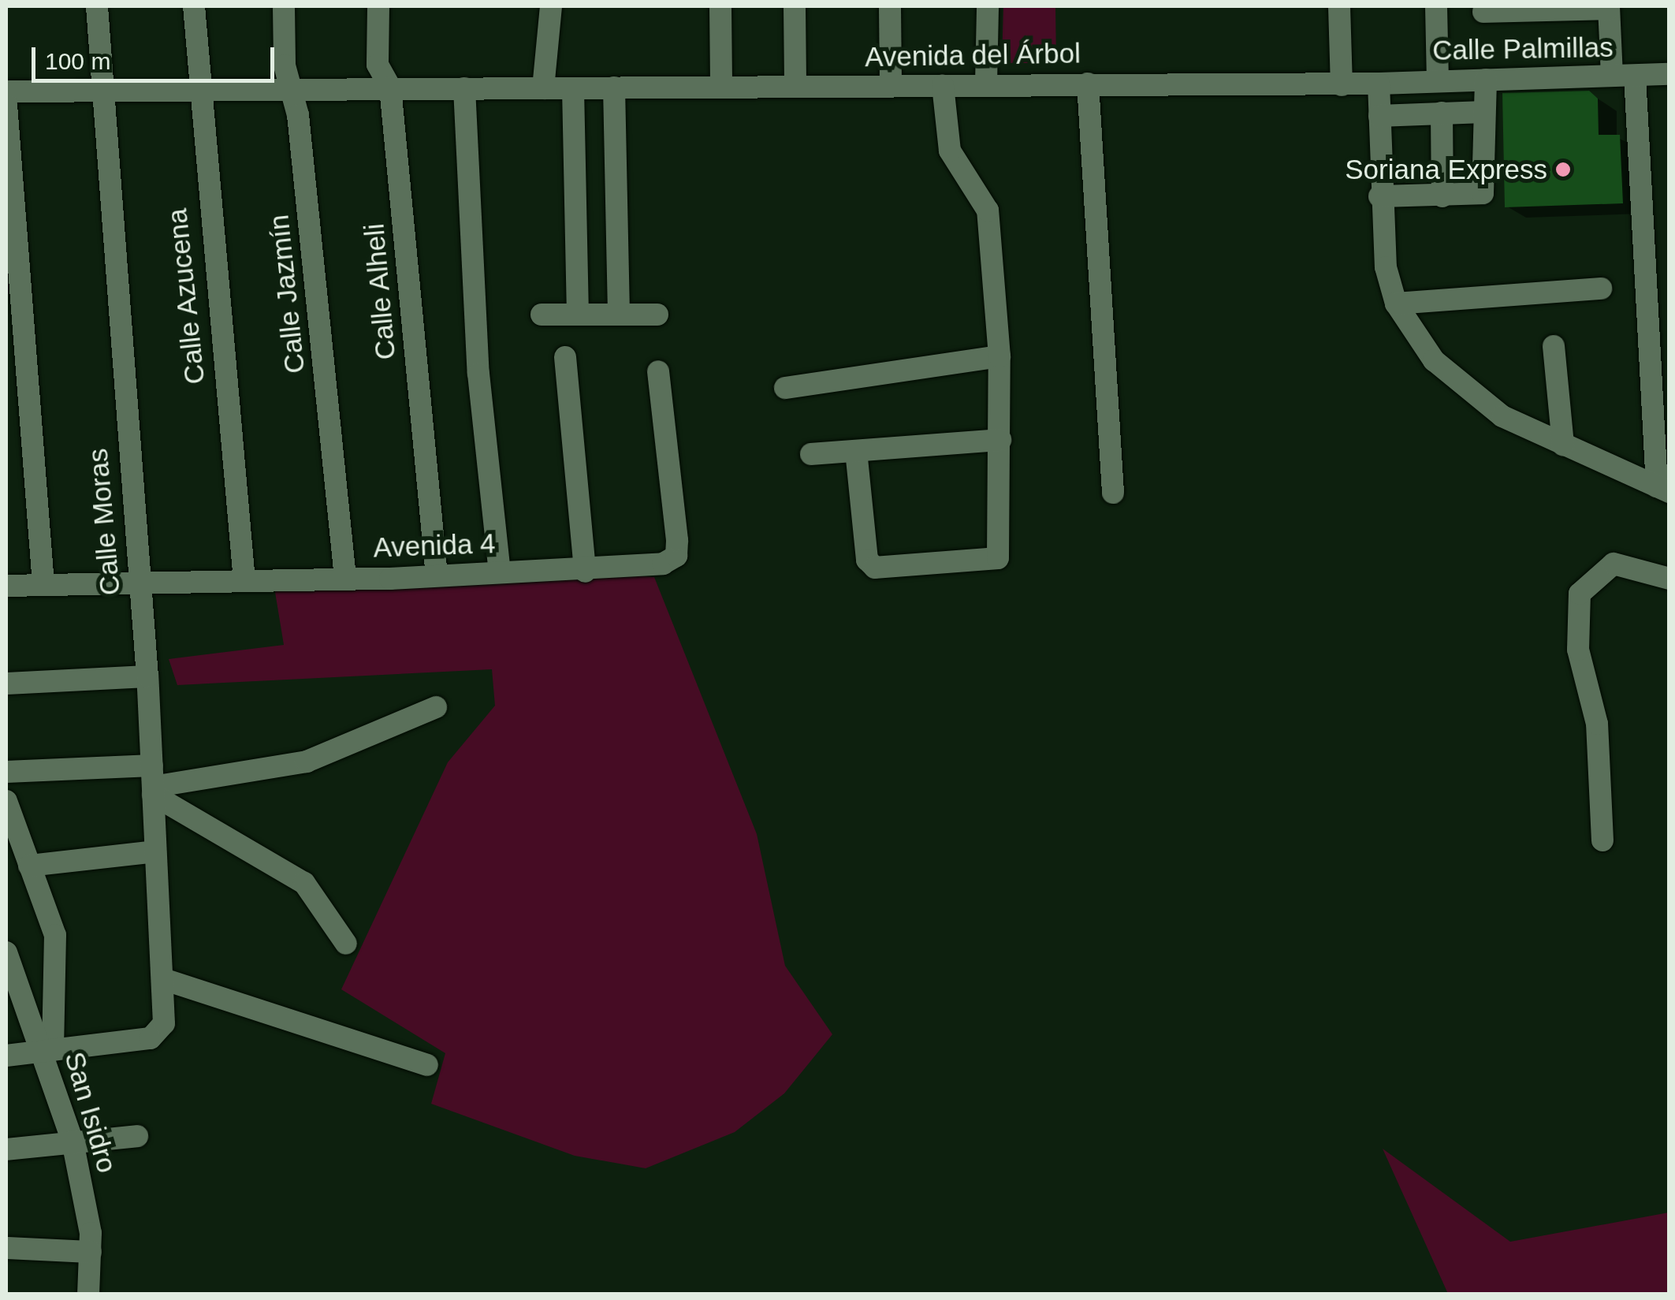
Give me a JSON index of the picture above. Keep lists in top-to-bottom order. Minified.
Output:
{"streets":{"street":["Calle Palmillas","Avenida del Árbol","Calle Alheli","Calle Jazmín","Calle Azucena","Calle Moras","Avenida 4","San Isidro"]},"crossings":[["Calle Palmillas","Avenida del Árbol"],["Avenida del Árbol","Calle Alheli"],["Avenida del Árbol","Calle Jazmín"],["Avenida del Árbol","Calle Azucena"],["Avenida del Árbol","Calle Moras"],["Calle Alheli","Avenida 4"],["Calle Jazmín","Avenida 4"],["Calle Azucena","Avenida 4"],["Calle Moras","Avenida 4"],["Calle Moras","San Isidro"]],"places":["Soriana Express"],"scale_bar":"100 m"}
